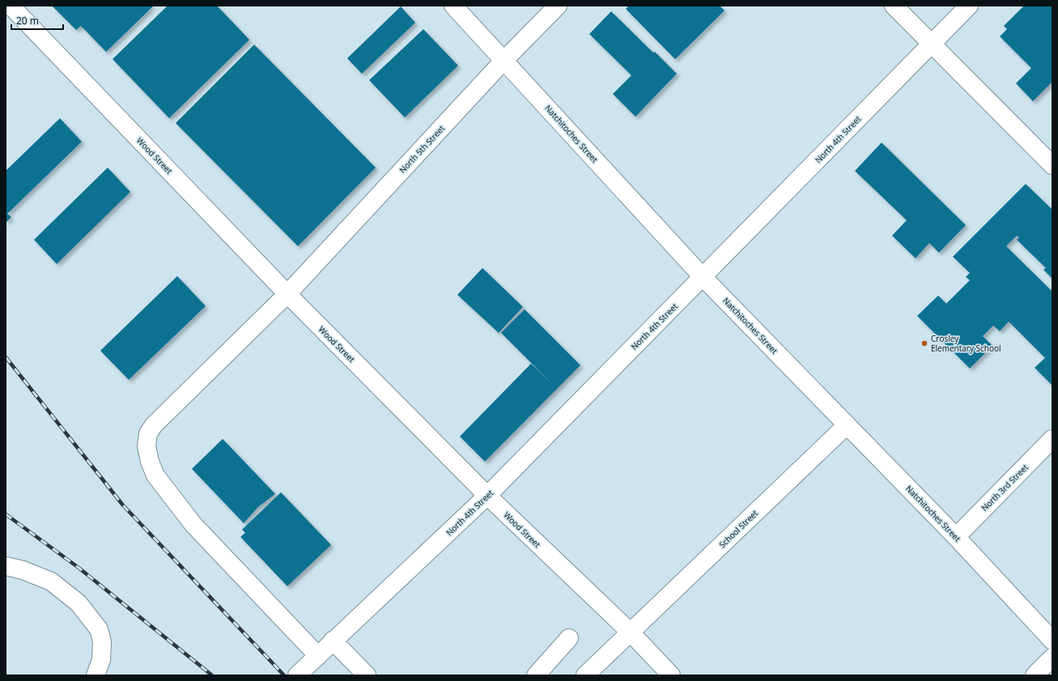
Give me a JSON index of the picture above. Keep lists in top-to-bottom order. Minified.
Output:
{"streets":{"street":["Natchitoches Street","North 4th Street","North 5th Street","Wood Street","North 3rd Street","School Street"]},"crossings":[["Natchitoches Street","North 4th Street"],["Natchitoches Street","North 5th Street"],["Natchitoches Street","North 3rd Street"],["Natchitoches Street","School Street"],["North 4th Street","North 5th Street"],["North 4th Street","Wood Street"],["North 5th Street","Wood Street"],["Wood Street","School Street"]],"places":["Crosley Elementary School"],"scale_bar":"20 m"}
